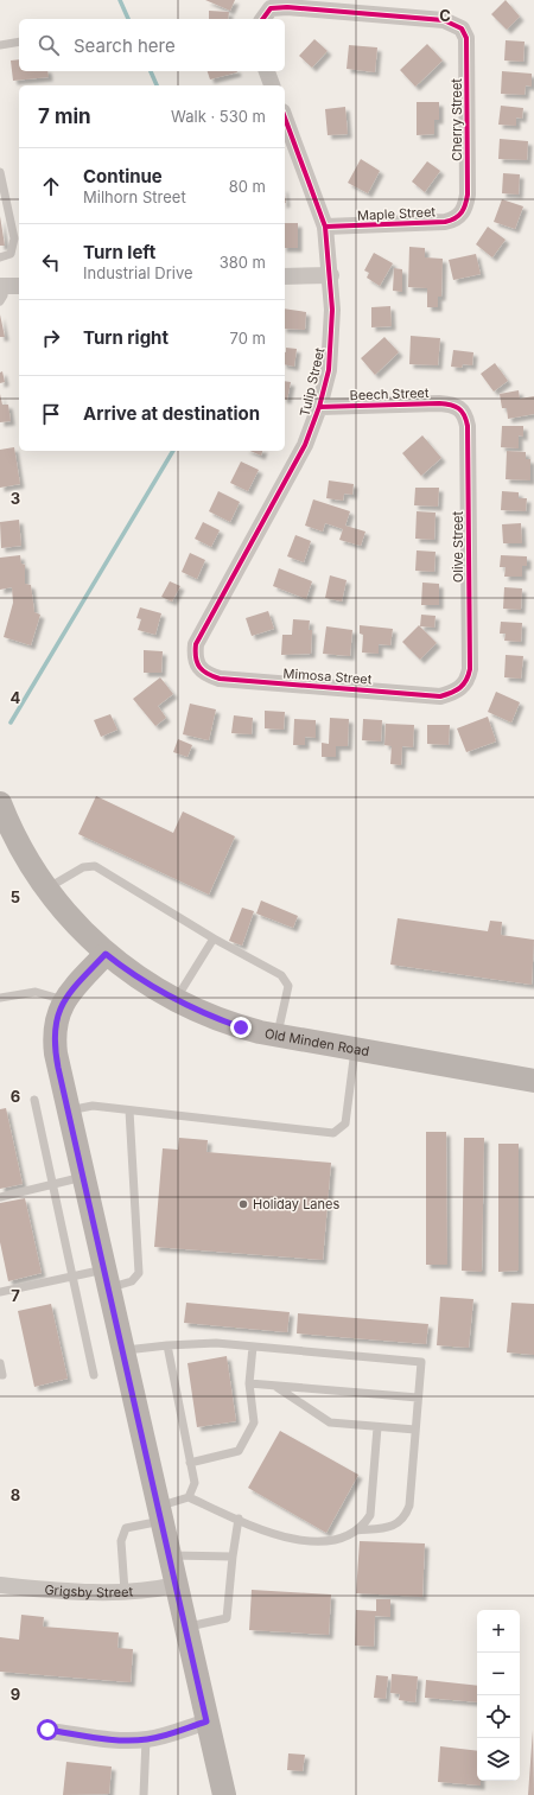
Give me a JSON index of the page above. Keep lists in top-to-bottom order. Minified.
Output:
{"streets":{"main road":["Old Minden Road"],"street":["Cherry Street","Maple Street","Tulip Street","Beech Street","Olive Street","Mimosa Street","Grigsby Street"]},"crossings":[["Cherry Street","Maple Street"],["Maple Street","Tulip Street"],["Tulip Street","Beech Street"],["Tulip Street","Mimosa Street"],["Beech Street","Olive Street"],["Olive Street","Mimosa Street"]],"places":["Holiday Lanes"],"page":{"search":"Search here","heading":["7 min","Walk · 530 m"],"list":[["Continue","Milhorn Street","80 m"],["Turn left","Industrial Drive","380 m"],["Turn right","70 m"],"Arrive at destination"],"map_buttons":["+","−"]},"grid":{"columns":["C"],"rows":["3","4","5","6","7","8","9"]}}
